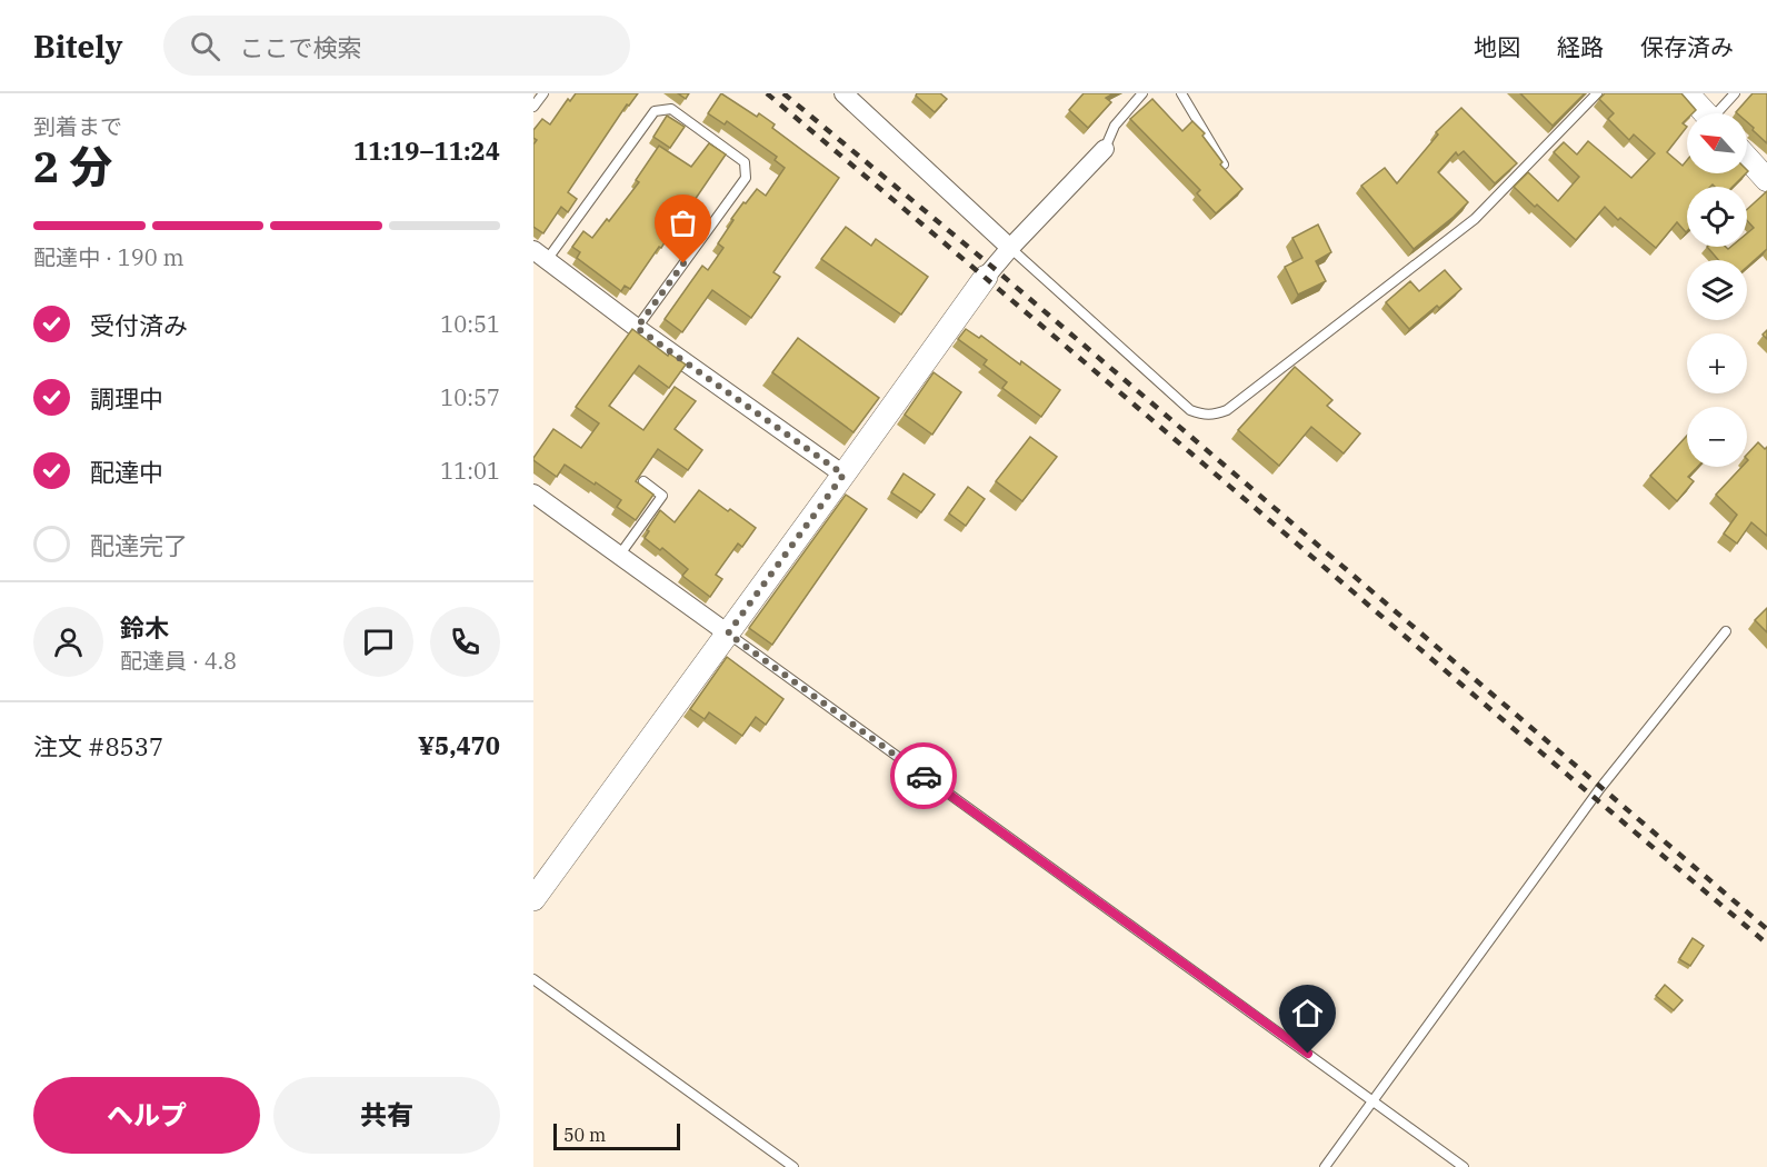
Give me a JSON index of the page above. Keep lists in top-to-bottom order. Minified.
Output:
{"scale_bar":"50 m","north":"top left","page":{"header":"Bitely","search":"ここで検索","nav":["地図","経路","保存済み"],"heading":["2 分","到着まで","11:19–11:24"],"panel":["鈴木","配達員 · 4.8","注文 #8537","¥5,470"],"map_buttons":["+","−"],"bar":"配達中 · 190 m","list":[["受付済み","10:51"],["調理中","10:57"],["配達中","11:01"],"配達完了"],"buttons":["ヘルプ","共有"],"scale":"50 m"}}
